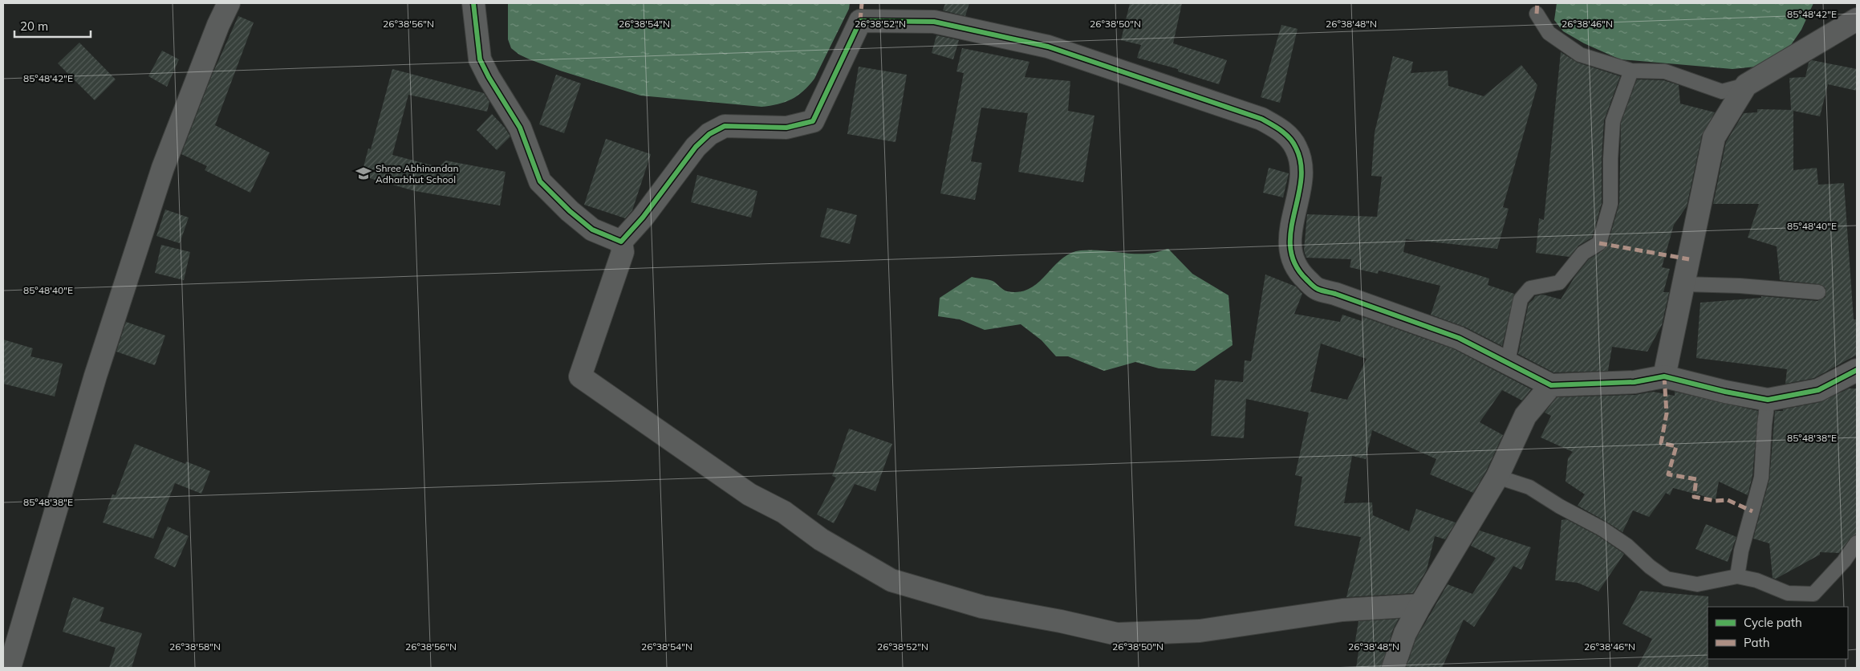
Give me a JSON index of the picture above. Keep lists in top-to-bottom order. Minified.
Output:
{"places":{"school or university":["Shree Abhinandan Adharbhut School"]},"legend":["Cycle path","Path"],"scale_bar":"20 m","coordinates":["85°48'42\"E","26°38'56\"N","26°38'54\"N","26°38'52\"N","26°38'50\"N","26°38'48\"N","26°38'46\"N","85°48'40\"E","85°48'38\"E","26°38'58\"N"]}
